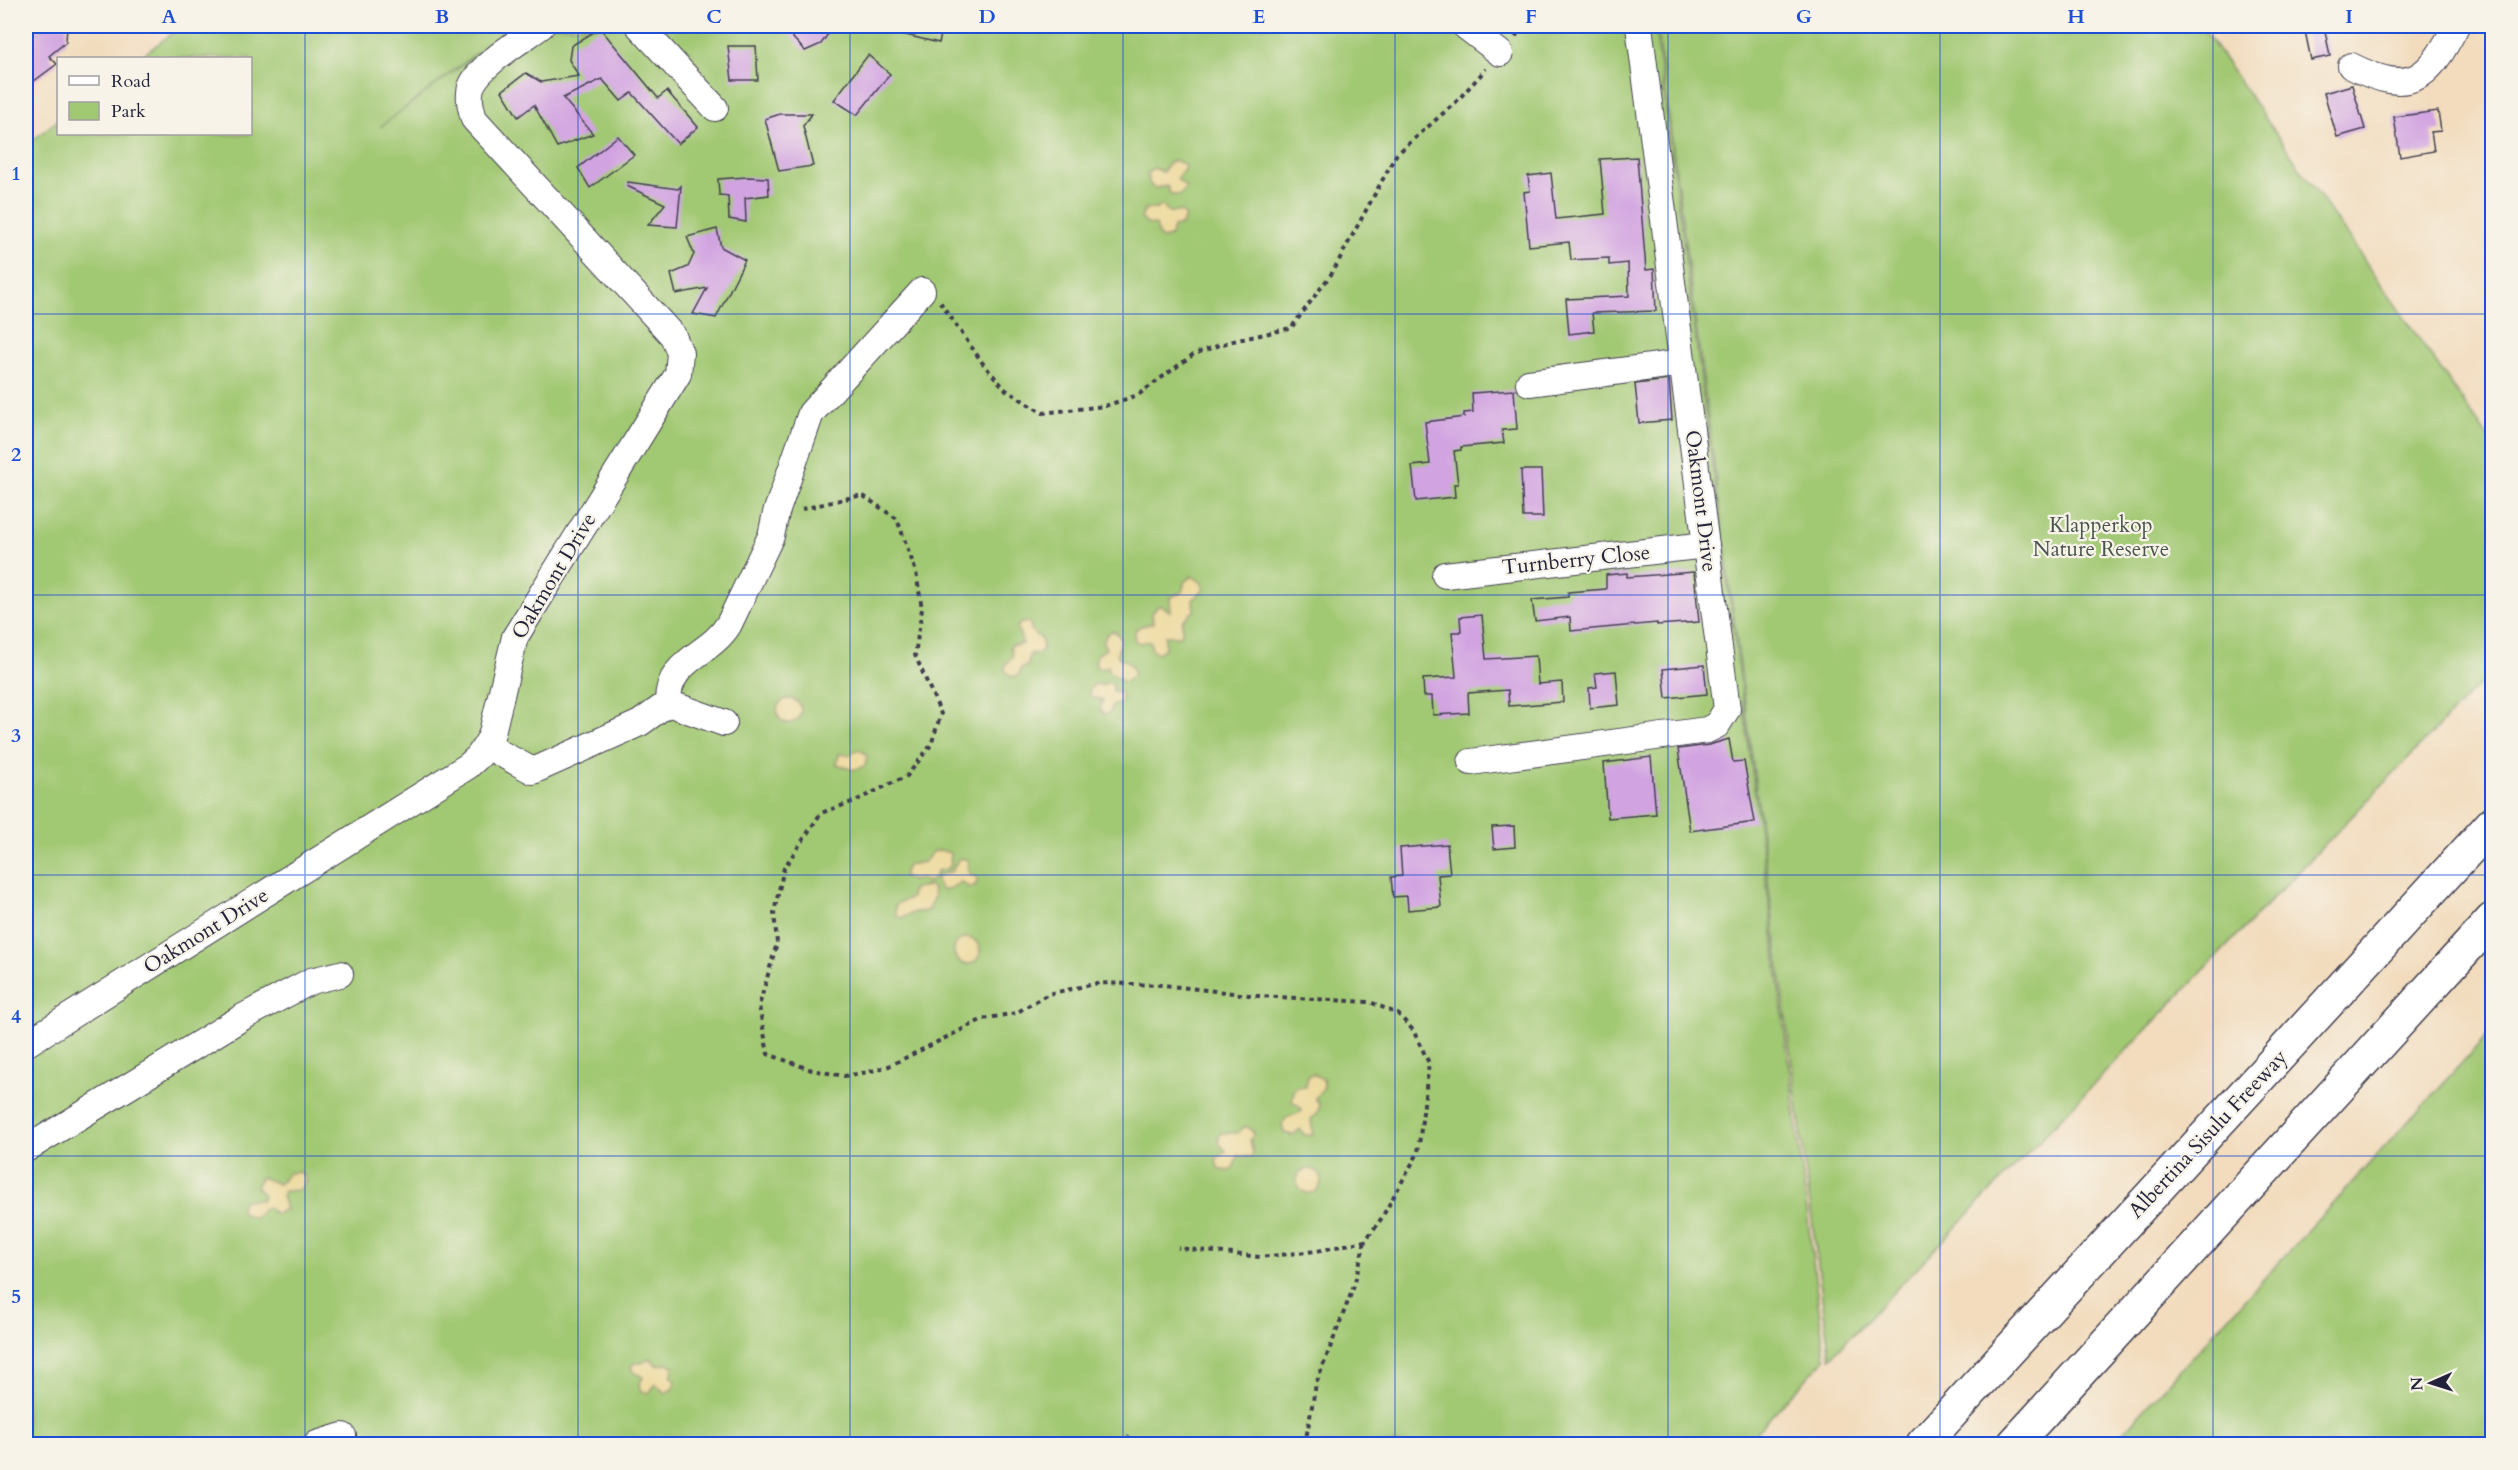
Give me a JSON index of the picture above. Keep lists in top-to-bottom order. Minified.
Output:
{"streets":{"highway":["Albertina Sisulu Freeway"],"street":["Oakmont Drive","Turnberry Close"]},"crossings":[["Oakmont Drive","Turnberry Close"]],"parks":["Klapperkop Nature Reserve"],"legend":["Road","Park"],"north":"left","grid":{"columns":["A","B","C","D","E","F","G","H","I"],"rows":["1","2","3","4","5"]}}
